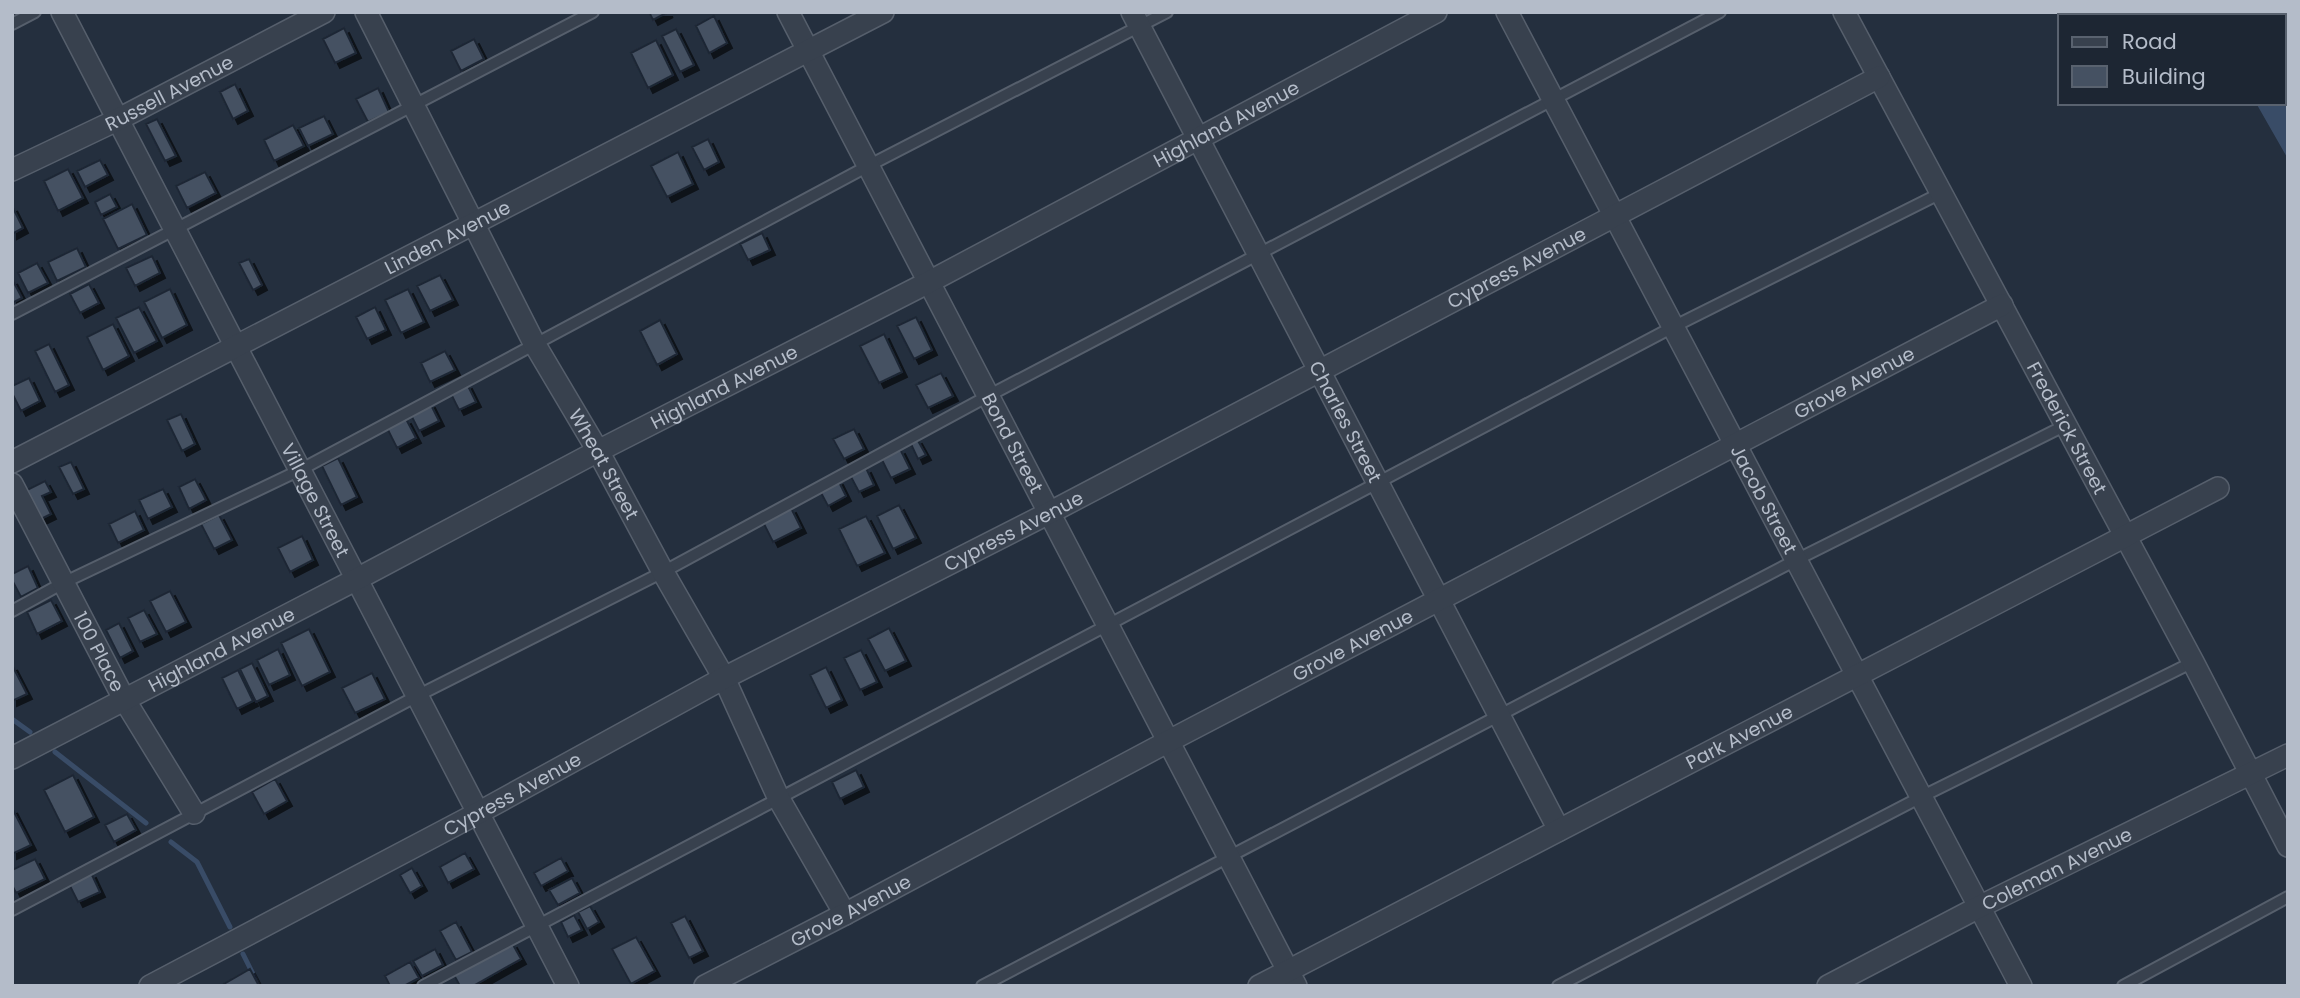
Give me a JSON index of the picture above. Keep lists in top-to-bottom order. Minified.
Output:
{"streets":{"street":["Russell Avenue","Highland Avenue","Linden Avenue","Cypress Avenue","Grove Avenue","Charles Street","Frederick Street","Bond Street","Wheat Street","Village Street","Jacob Street","100 Place","Park Avenue","Coleman Avenue"]},"crossings":[["Russell Avenue","Village Street"],["Highland Avenue","Charles Street"],["Highland Avenue","Bond Street"],["Highland Avenue","Wheat Street"],["Highland Avenue","Village Street"],["Highland Avenue","100 Place"],["Linden Avenue","Bond Street"],["Linden Avenue","Wheat Street"],["Linden Avenue","Village Street"],["Cypress Avenue","Charles Street"],["Cypress Avenue","Frederick Street"],["Cypress Avenue","Bond Street"],["Cypress Avenue","Wheat Street"],["Cypress Avenue","Village Street"],["Cypress Avenue","Jacob Street"],["Grove Avenue","Charles Street"],["Grove Avenue","Frederick Street"],["Grove Avenue","Bond Street"],["Grove Avenue","Wheat Street"],["Grove Avenue","Jacob Street"],["Charles Street","Park Avenue"],["Frederick Street","Park Avenue"],["Frederick Street","Coleman Avenue"],["Bond Street","Park Avenue"],["Jacob Street","Park Avenue"],["Jacob Street","Coleman Avenue"]],"legend":["Road","Building"]}
